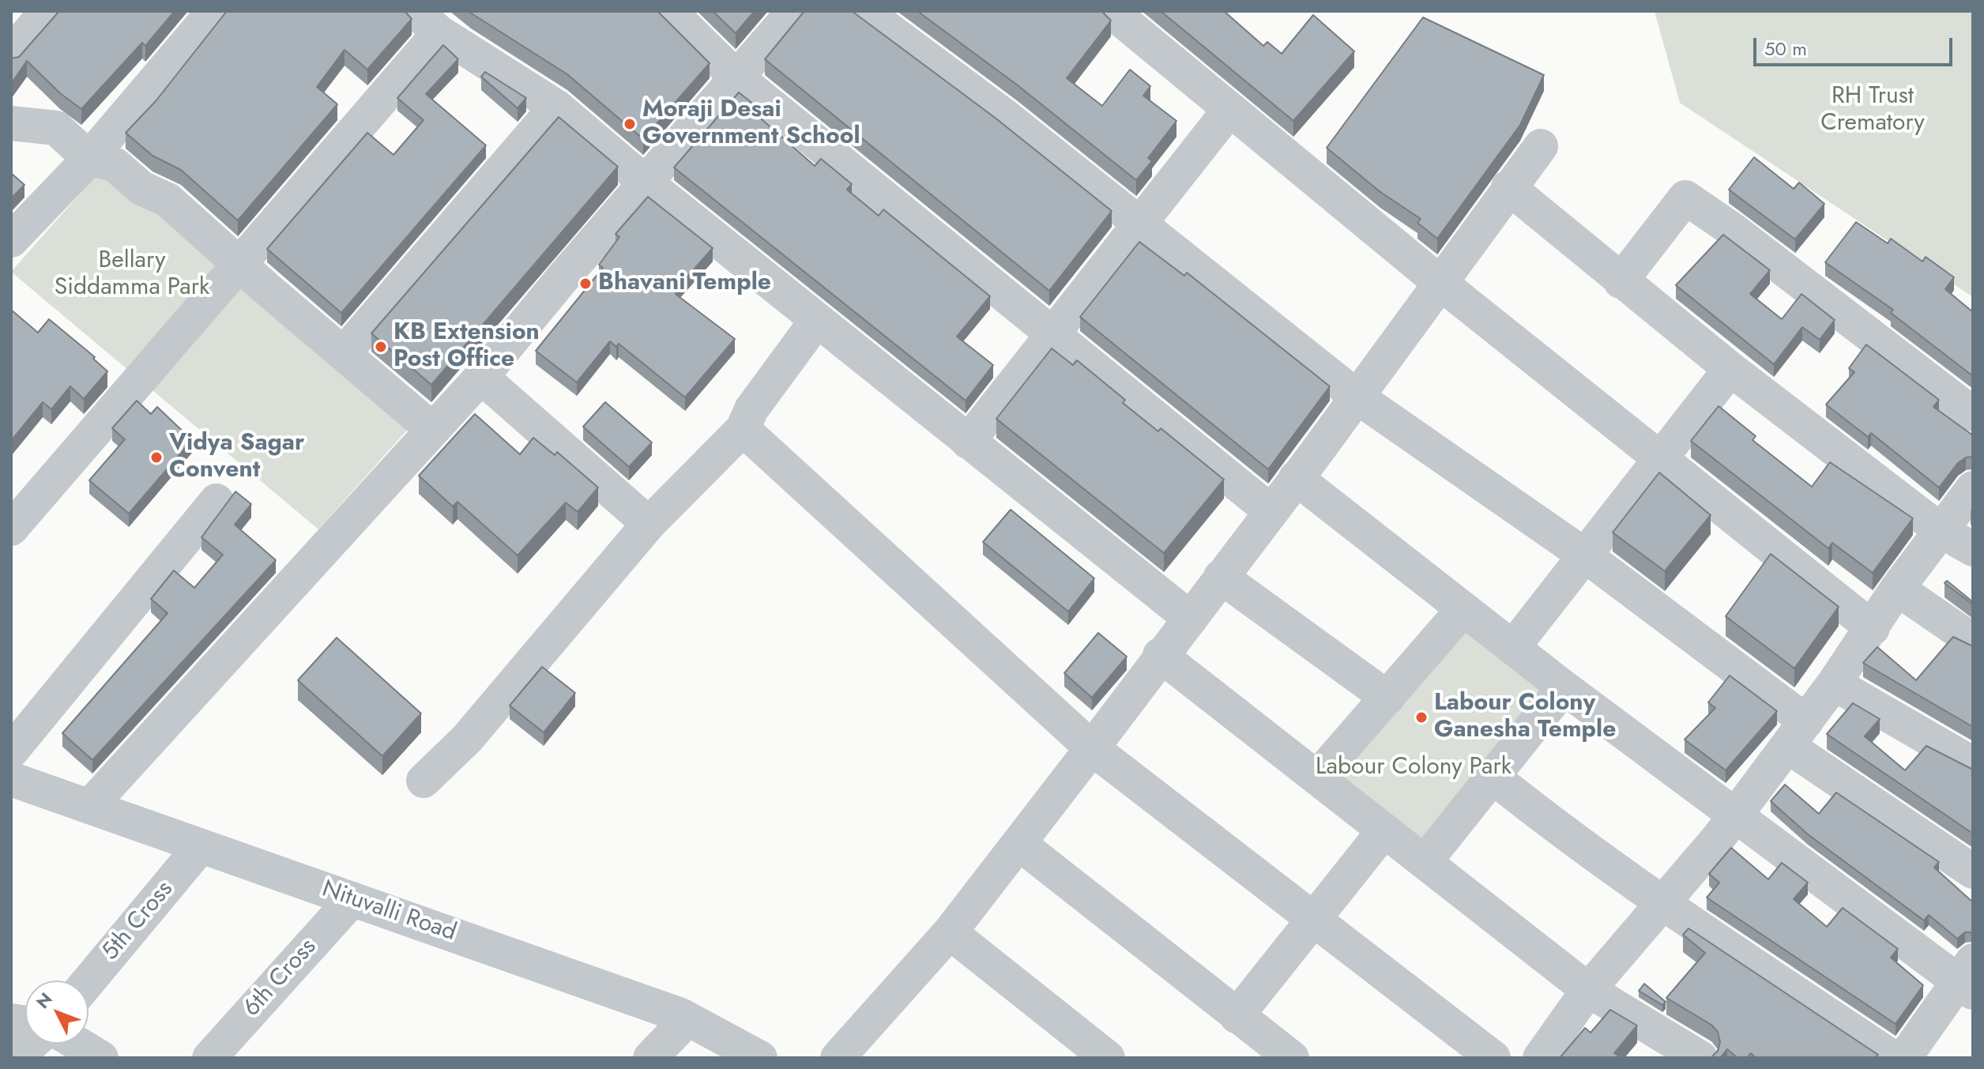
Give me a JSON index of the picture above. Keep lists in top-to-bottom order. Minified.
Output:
{"streets":{"street":["Nituvalli Road","5th Cross","6th Cross"]},"crossings":[["Nituvalli Road","5th Cross"],["Nituvalli Road","6th Cross"]],"parks":["RH Trust Crematory","Bellary Siddamma Park","Labour Colony Park"],"places":["Moraji Desai Government School","Bhavani Temple","KB Extension Post Office","Vidya Sagar Convent","Labour Colony Ganesha Temple"],"scale_bar":"50 m","north":"top left"}
